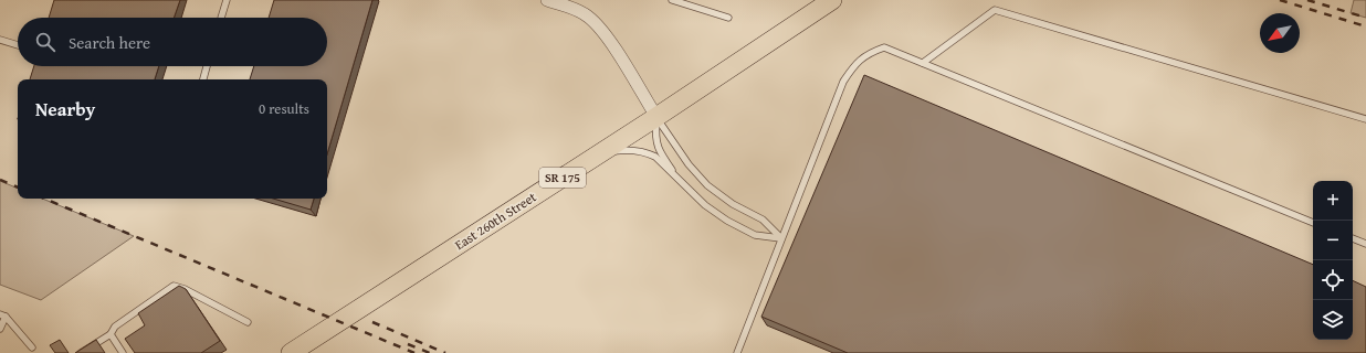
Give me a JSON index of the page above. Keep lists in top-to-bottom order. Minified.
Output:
{"streets":{"main road":["SR 175","East 260th Street"]},"north":"bottom left","page":{"search":"Search here","heading":["Nearby","0 results"],"map_buttons":["+","−"]}}
